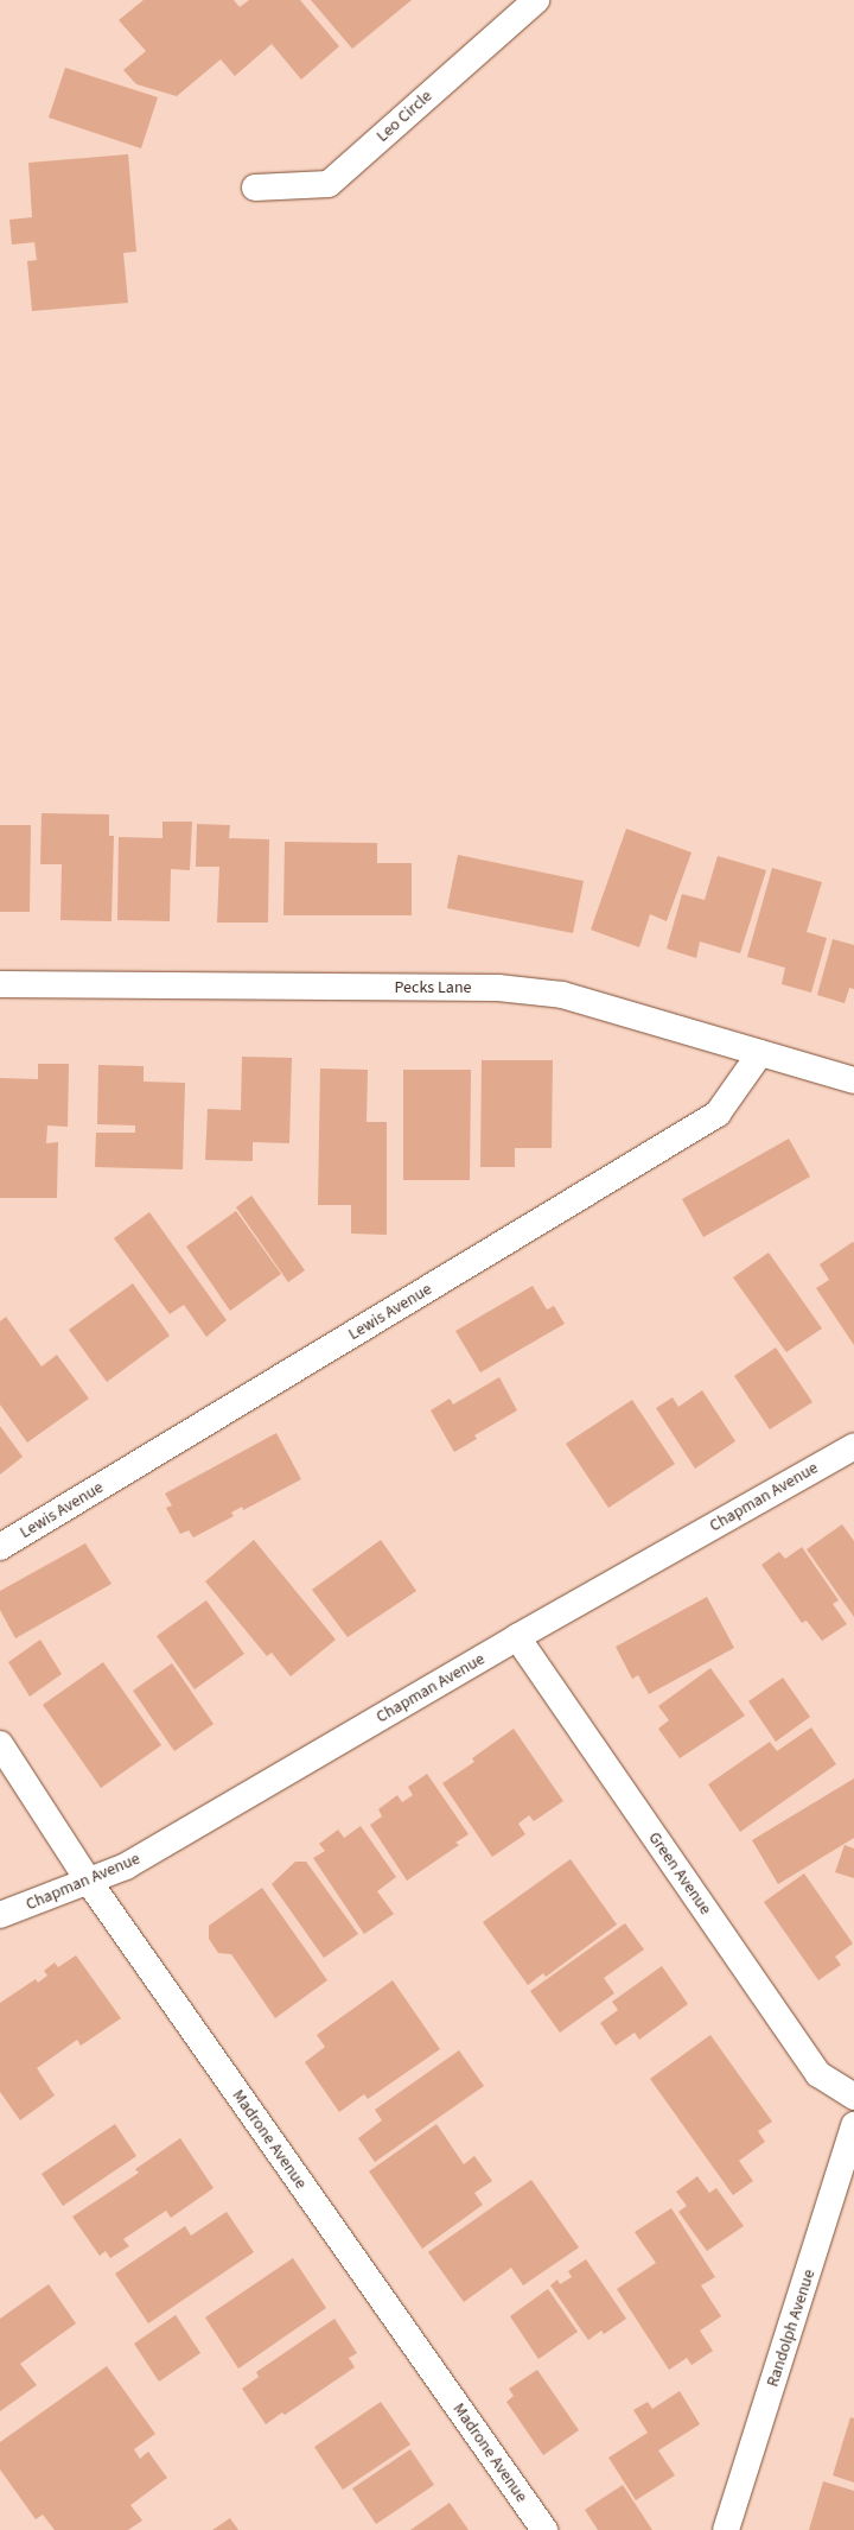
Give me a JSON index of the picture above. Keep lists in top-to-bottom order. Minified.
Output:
{"streets":{"street":["Leo Circle","Pecks Lane","Lewis Avenue","Chapman Avenue","Green Avenue","Madrone Avenue","Randolph Avenue"]},"crossings":[["Pecks Lane","Lewis Avenue"],["Chapman Avenue","Green Avenue"],["Chapman Avenue","Madrone Avenue"]]}
